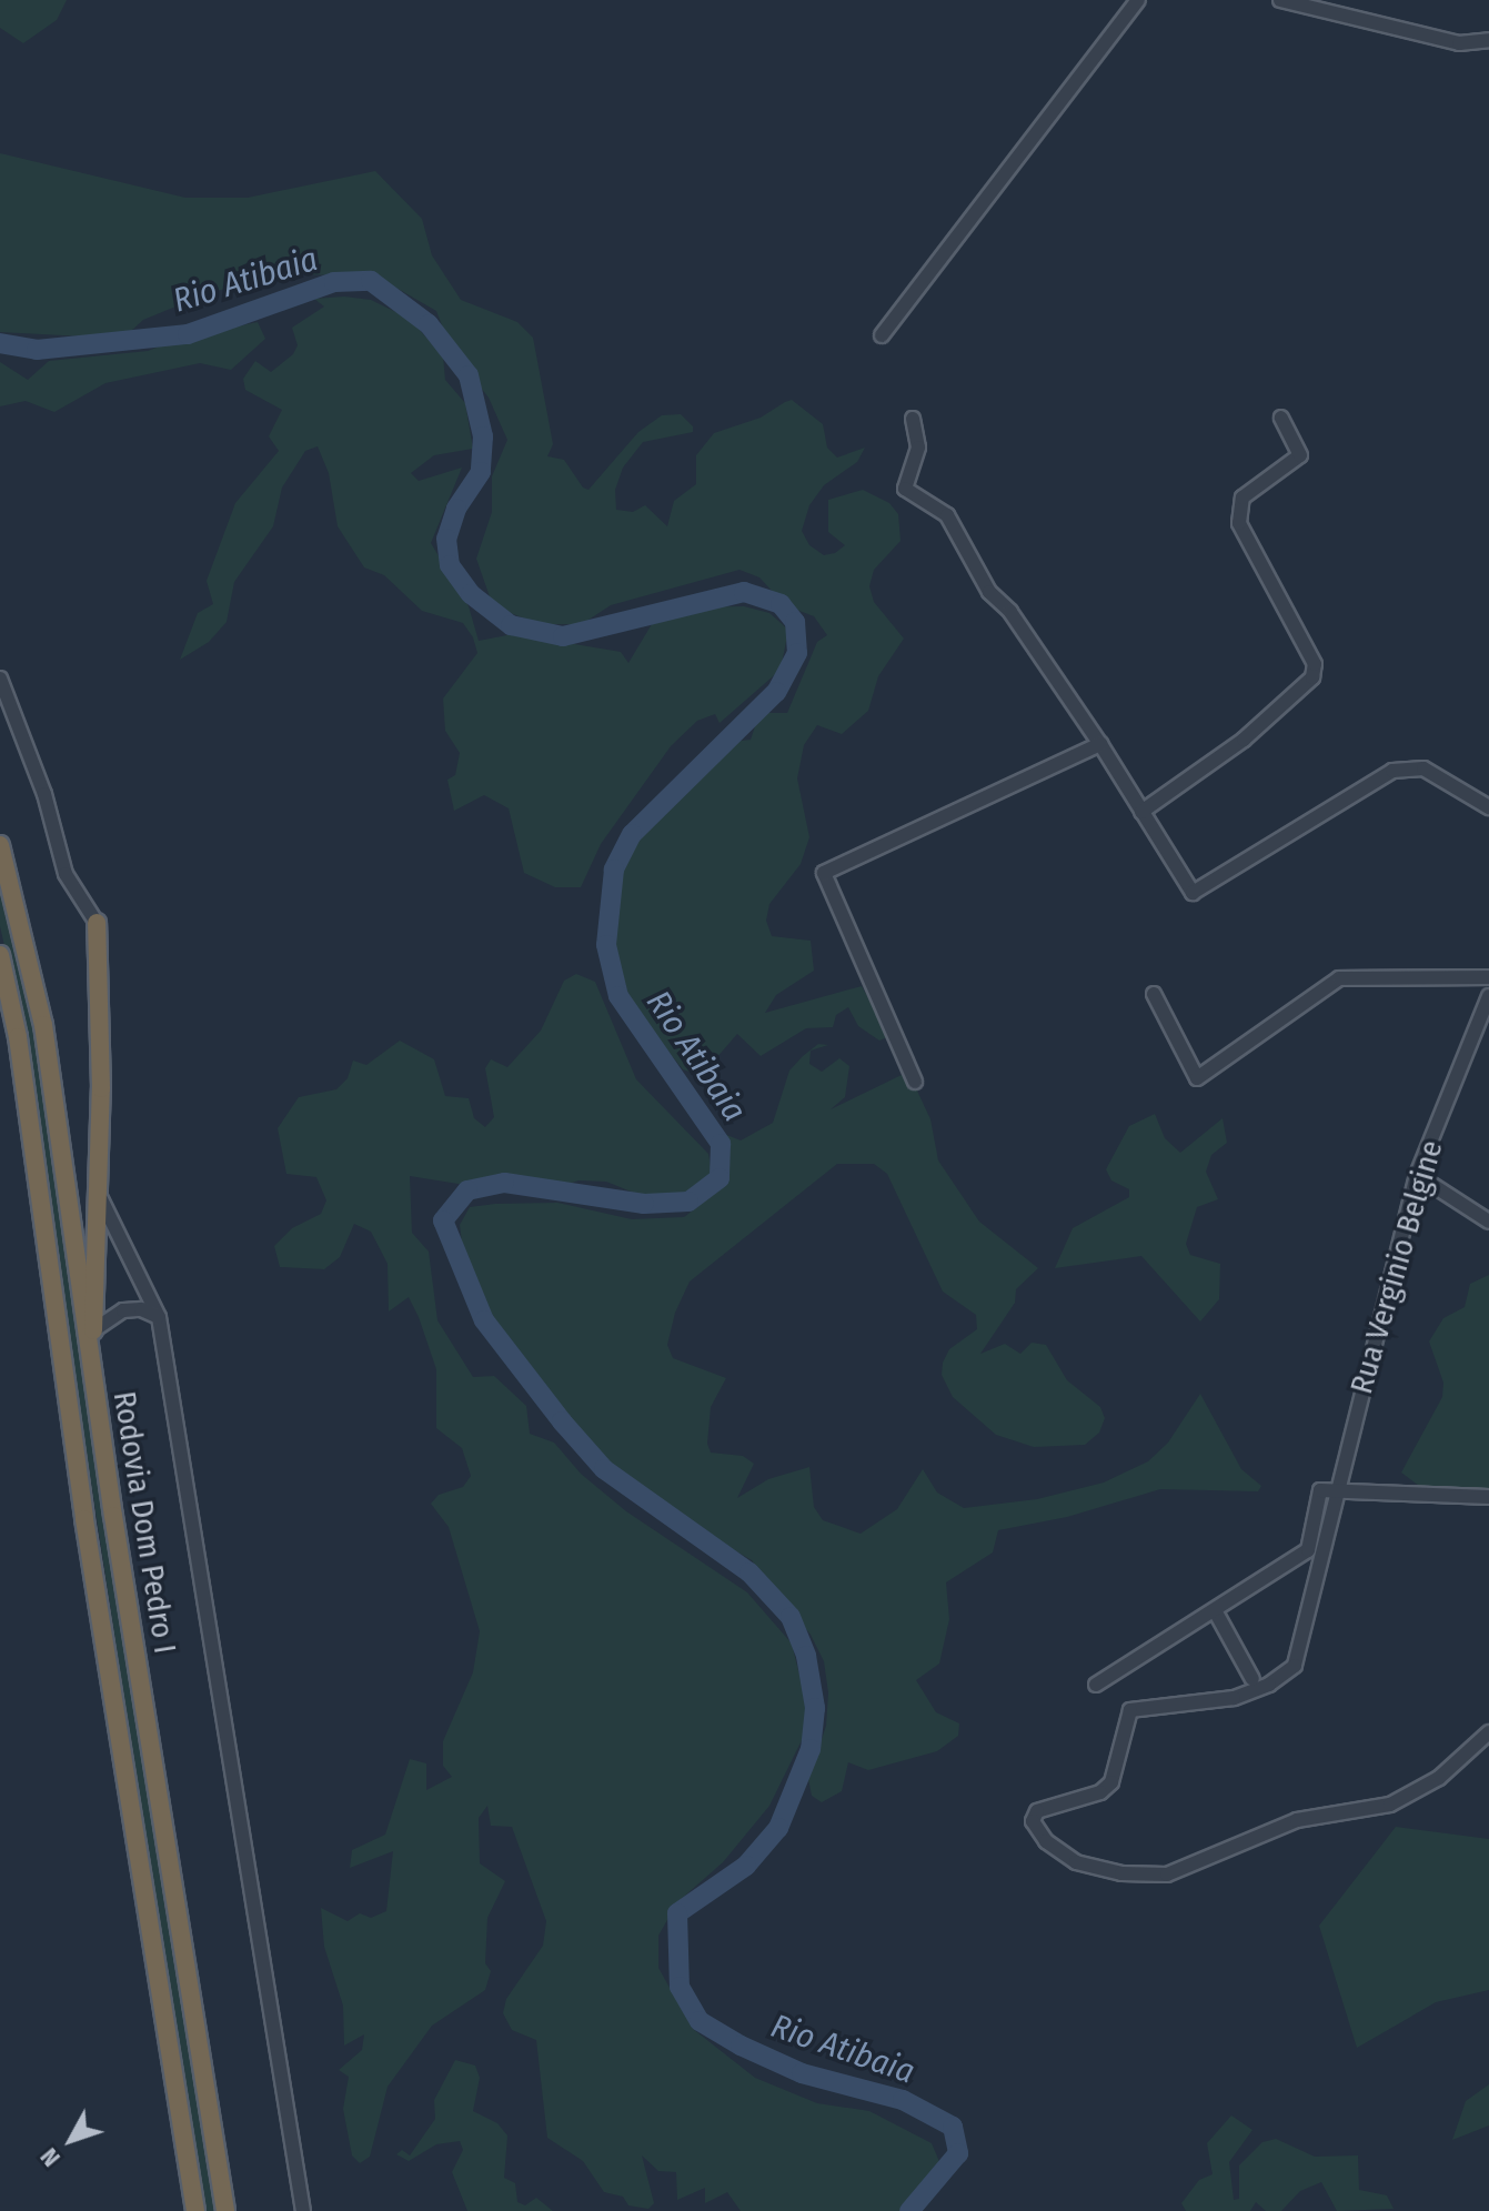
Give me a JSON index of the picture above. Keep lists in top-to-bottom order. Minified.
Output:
{"streets":{"highway":["Rodovia Dom Pedro I"],"street":["Rua Verginio Belgine"]},"water":["Rio Atibaia"],"north":"bottom left"}
